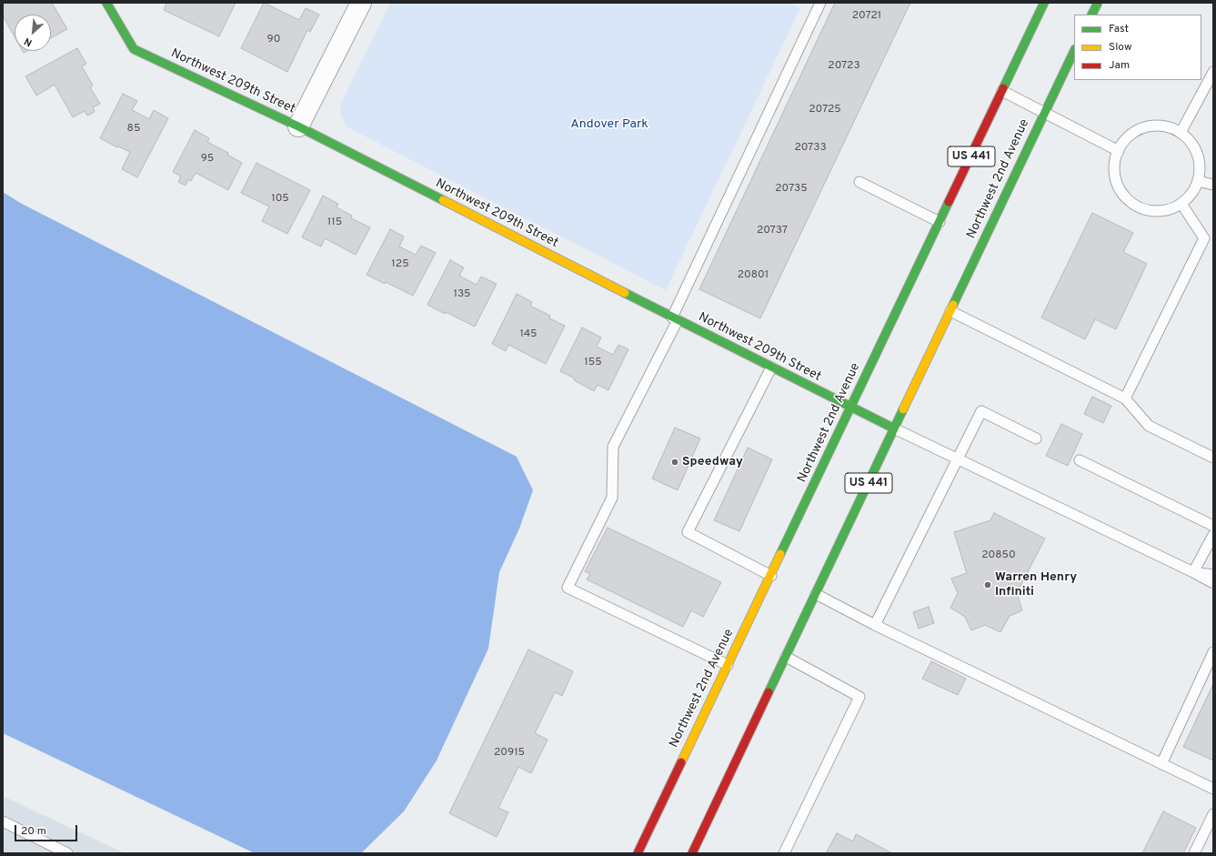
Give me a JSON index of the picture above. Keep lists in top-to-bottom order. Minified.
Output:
{"streets":{"main road":["Northwest 209th Street","US 441","Northwest 2nd Avenue"]},"crossings":[["Northwest 209th Street","Northwest 2nd Avenue"]],"parks":["Andover Park"],"places":["Speedway","Warren Henry Infiniti"],"house_numbers":["20721","90","20723","20725","85","20733","95","20735","105","115","20737","125","20801","135","145","155","20850","20915"],"legend":["Fast","Slow","Jam"],"scale_bar":"20 m","north":"bottom left"}
